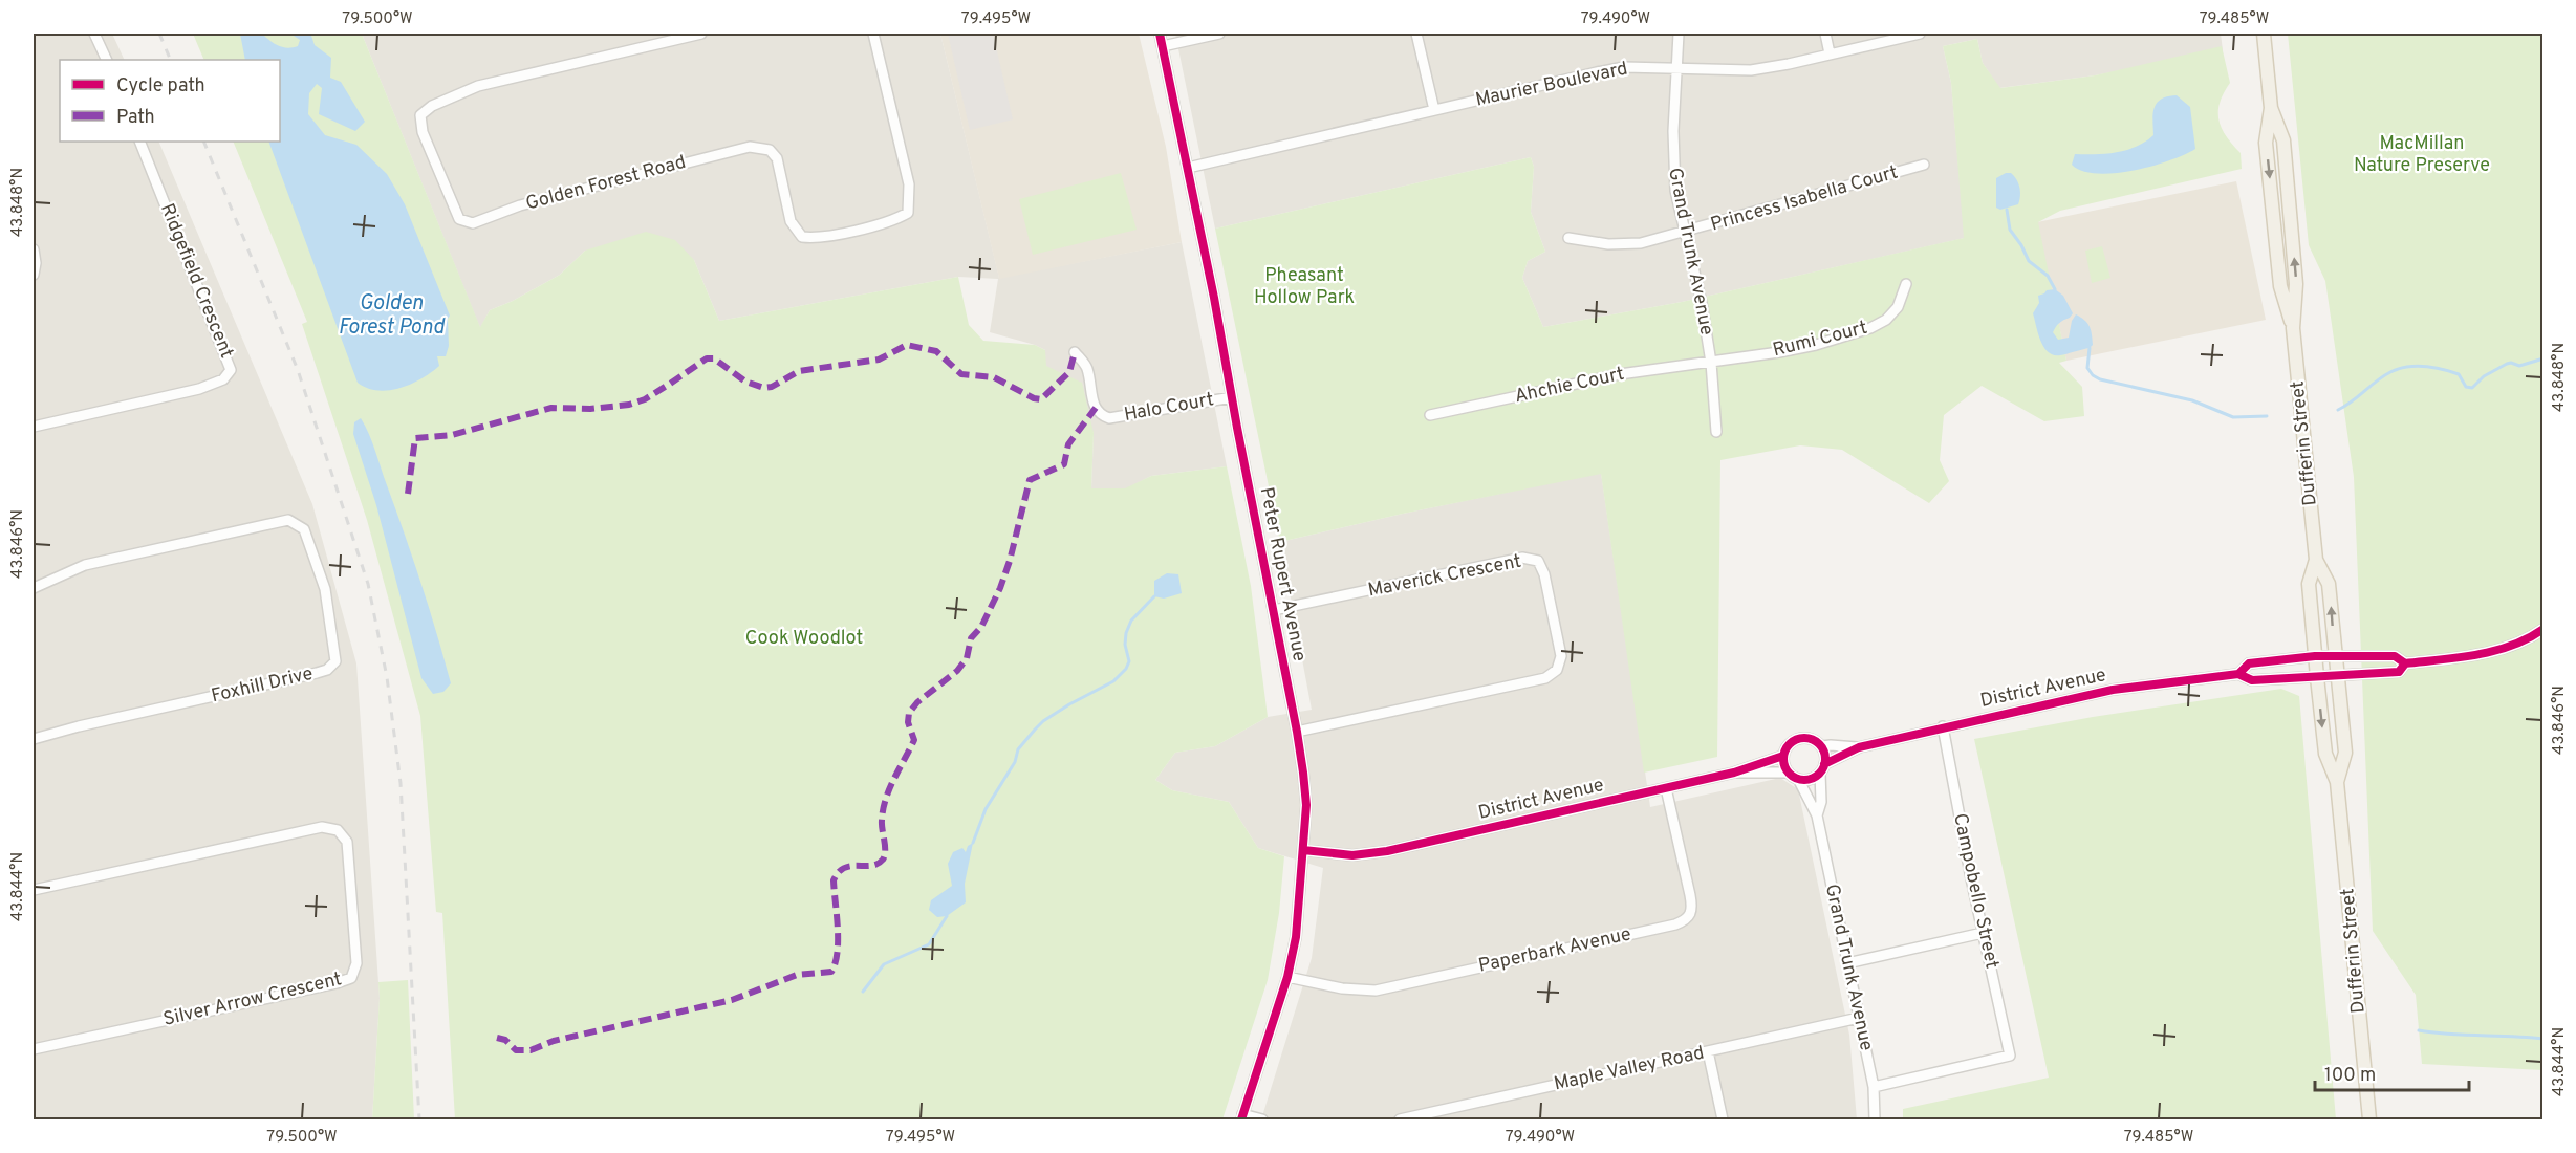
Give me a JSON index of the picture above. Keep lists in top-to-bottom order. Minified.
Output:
{"streets":{"main road":["Dufferin Street"],"street":["Maurier Boulevard","Golden Forest Road","Princess Isabella Court","Grand Trunk Avenue","Ridgefield Crescent","Rumi Court","Ahchie Court","Halo Court","Peter Rupert Avenue","Maverick Crescent","Foxhill Drive","District Avenue","Campobello Street","Paperbark Avenue","Silver Arrow Crescent","Maple Valley Road"]},"crossings":[["Maurier Boulevard","Grand Trunk Avenue"],["Maurier Boulevard","Peter Rupert Avenue"],["Princess Isabella Court","Grand Trunk Avenue"],["Grand Trunk Avenue","Rumi Court"],["Grand Trunk Avenue","Ahchie Court"],["Grand Trunk Avenue","District Avenue"],["Grand Trunk Avenue","Campobello Street"],["Grand Trunk Avenue","Maple Valley Road"],["Rumi Court","Ahchie Court"],["Halo Court","Peter Rupert Avenue"],["Dufferin Street","District Avenue"],["Peter Rupert Avenue","Maverick Crescent"],["Peter Rupert Avenue","District Avenue"],["Peter Rupert Avenue","Paperbark Avenue"],["District Avenue","Campobello Street"],["District Avenue","Paperbark Avenue"]],"water":["Golden Forest Pond"],"parks":["MacMillan Nature Preserve","Pheasant Hollow Park","Cook Woodlot"],"legend":["Cycle path","Path"],"scale_bar":"100 m","coordinates":["79.500°W","79.495°W","79.490°W","79.485°W","43.848°N","43.846°N","43.844°N"]}
